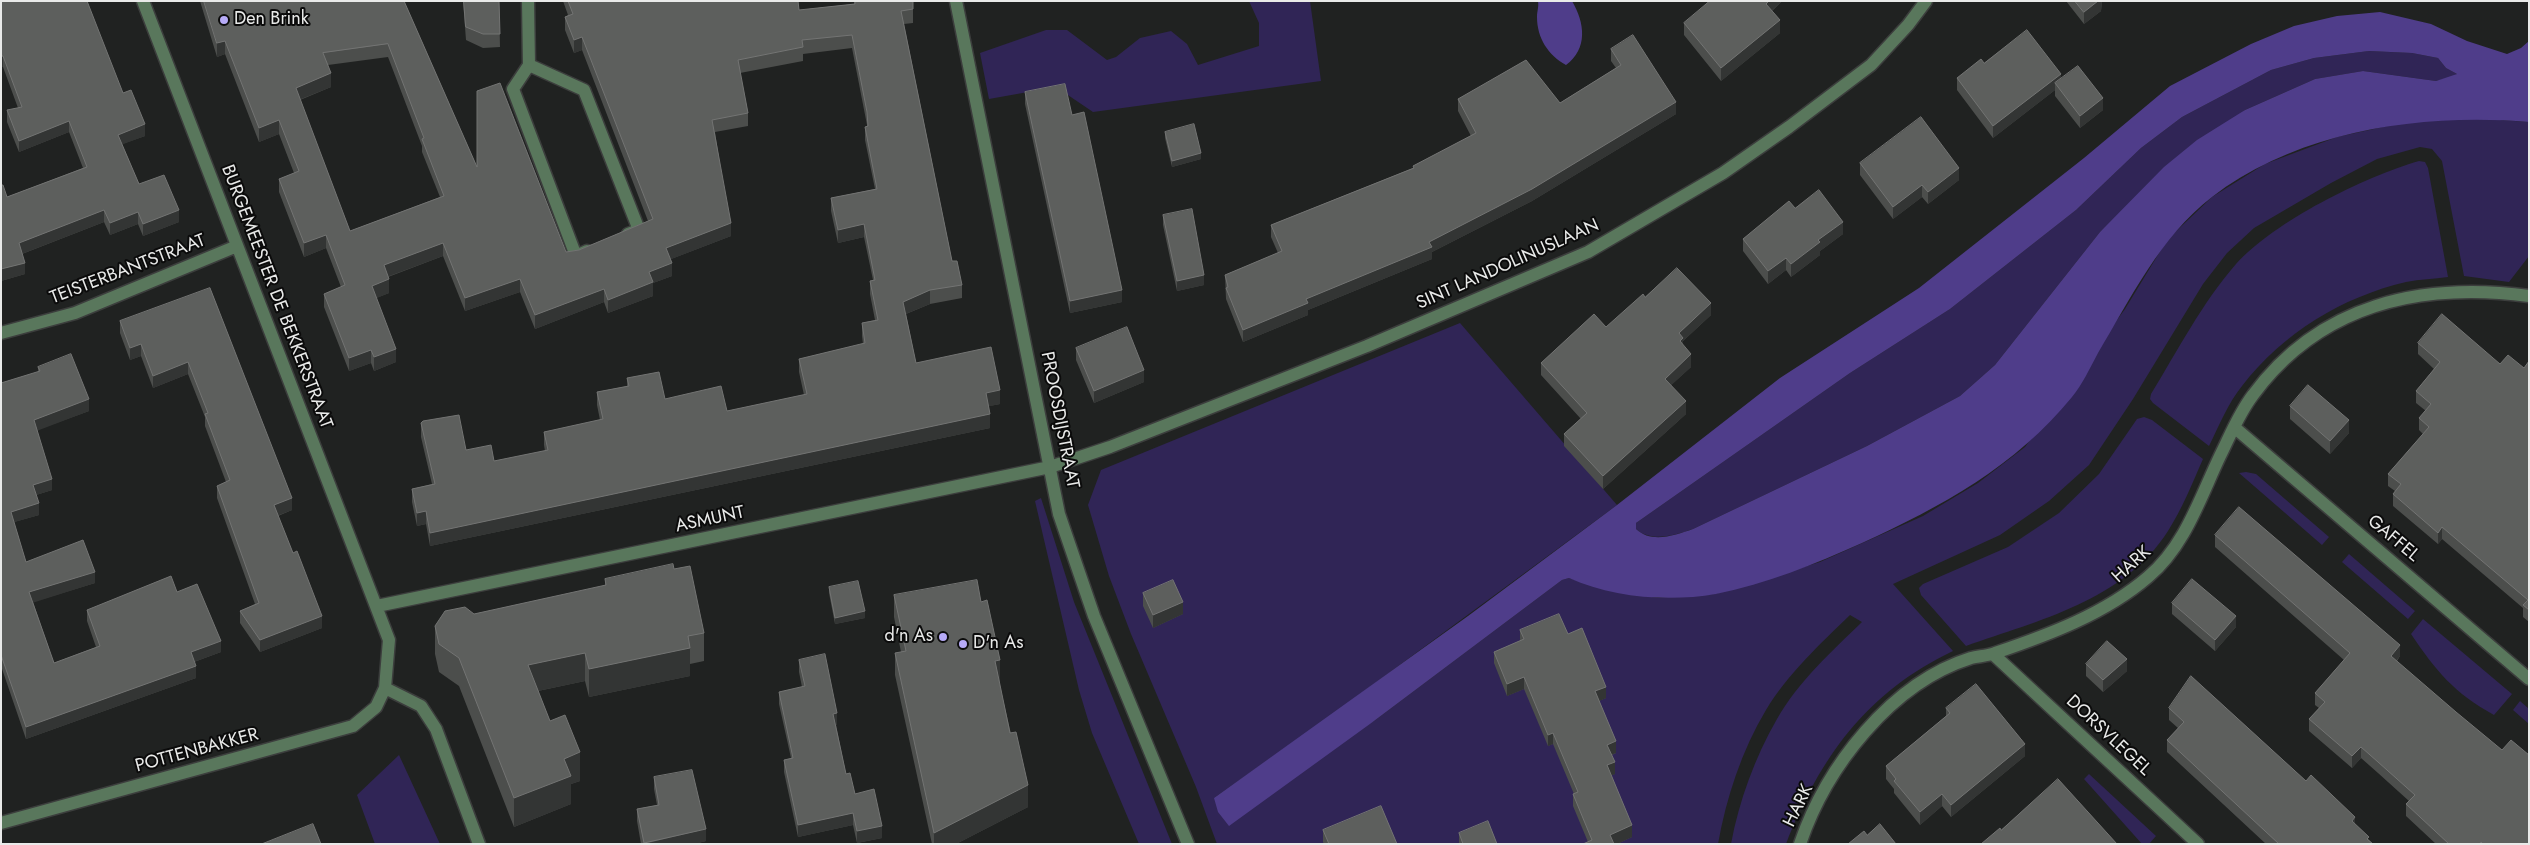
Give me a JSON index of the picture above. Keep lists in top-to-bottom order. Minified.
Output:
{"streets":{"street":["SINT LANDOLINUSLAAN","TEISTERBANTSTRAAT","BURGEMEESTER DE BEKKERSTRAAT","PROOSDIJSTRAAT","ASMUNT","GAFFEL","HARK","DORSVLEGEL","POTTENBAKKER"]},"crossings":[["SINT LANDOLINUSLAAN","PROOSDIJSTRAAT"],["SINT LANDOLINUSLAAN","ASMUNT"],["TEISTERBANTSTRAAT","BURGEMEESTER DE BEKKERSTRAAT"],["BURGEMEESTER DE BEKKERSTRAAT","ASMUNT"],["BURGEMEESTER DE BEKKERSTRAAT","POTTENBAKKER"],["PROOSDIJSTRAAT","ASMUNT"],["ASMUNT","POTTENBAKKER"],["GAFFEL","HARK"],["HARK","DORSVLEGEL"]],"places":["Den Brink","d'n As","D'n As"]}
